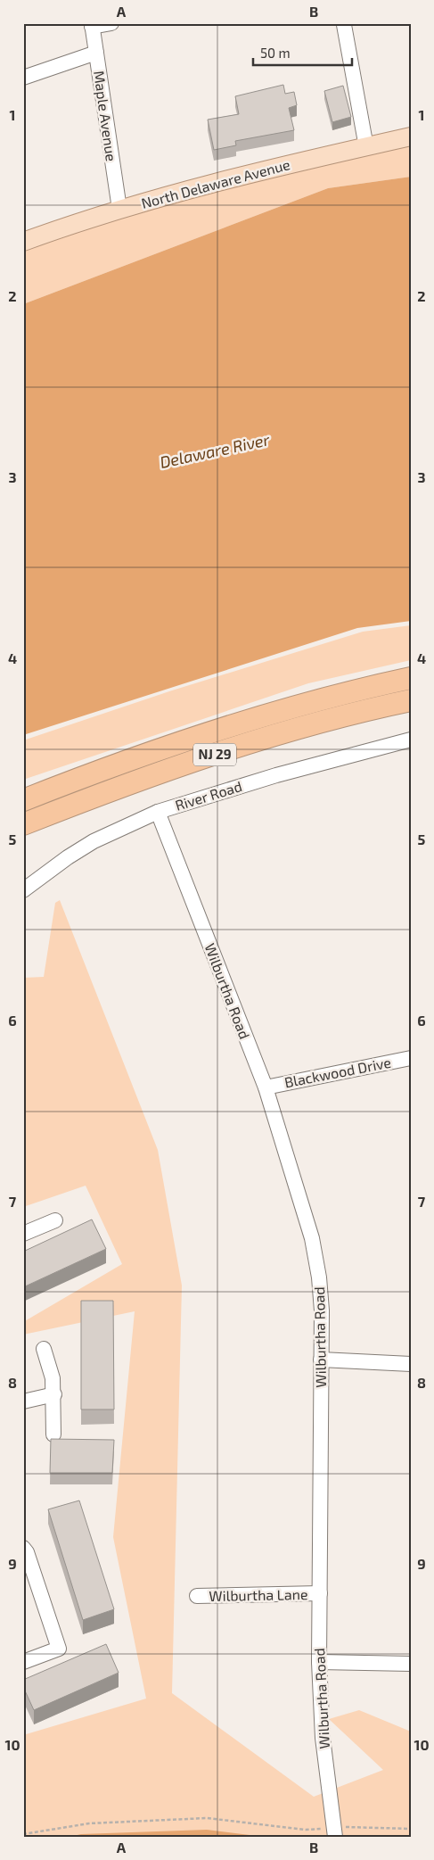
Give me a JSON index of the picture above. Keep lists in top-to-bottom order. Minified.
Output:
{"streets":{"highway":["NJ 29"],"main road":["North Delaware Avenue"],"street":["Maple Avenue","River Road","Wilburtha Road","Blackwood Drive","Wilburtha Lane"]},"crossings":[["Maple Avenue","North Delaware Avenue"],["River Road","Wilburtha Road"],["Wilburtha Road","Blackwood Drive"],["Wilburtha Road","Wilburtha Lane"]],"water":["Delaware River"],"scale_bar":"50 m","grid":{"columns":["A","B"],"rows":["1","2","3","4","5","6","7","8","9","10"]}}
